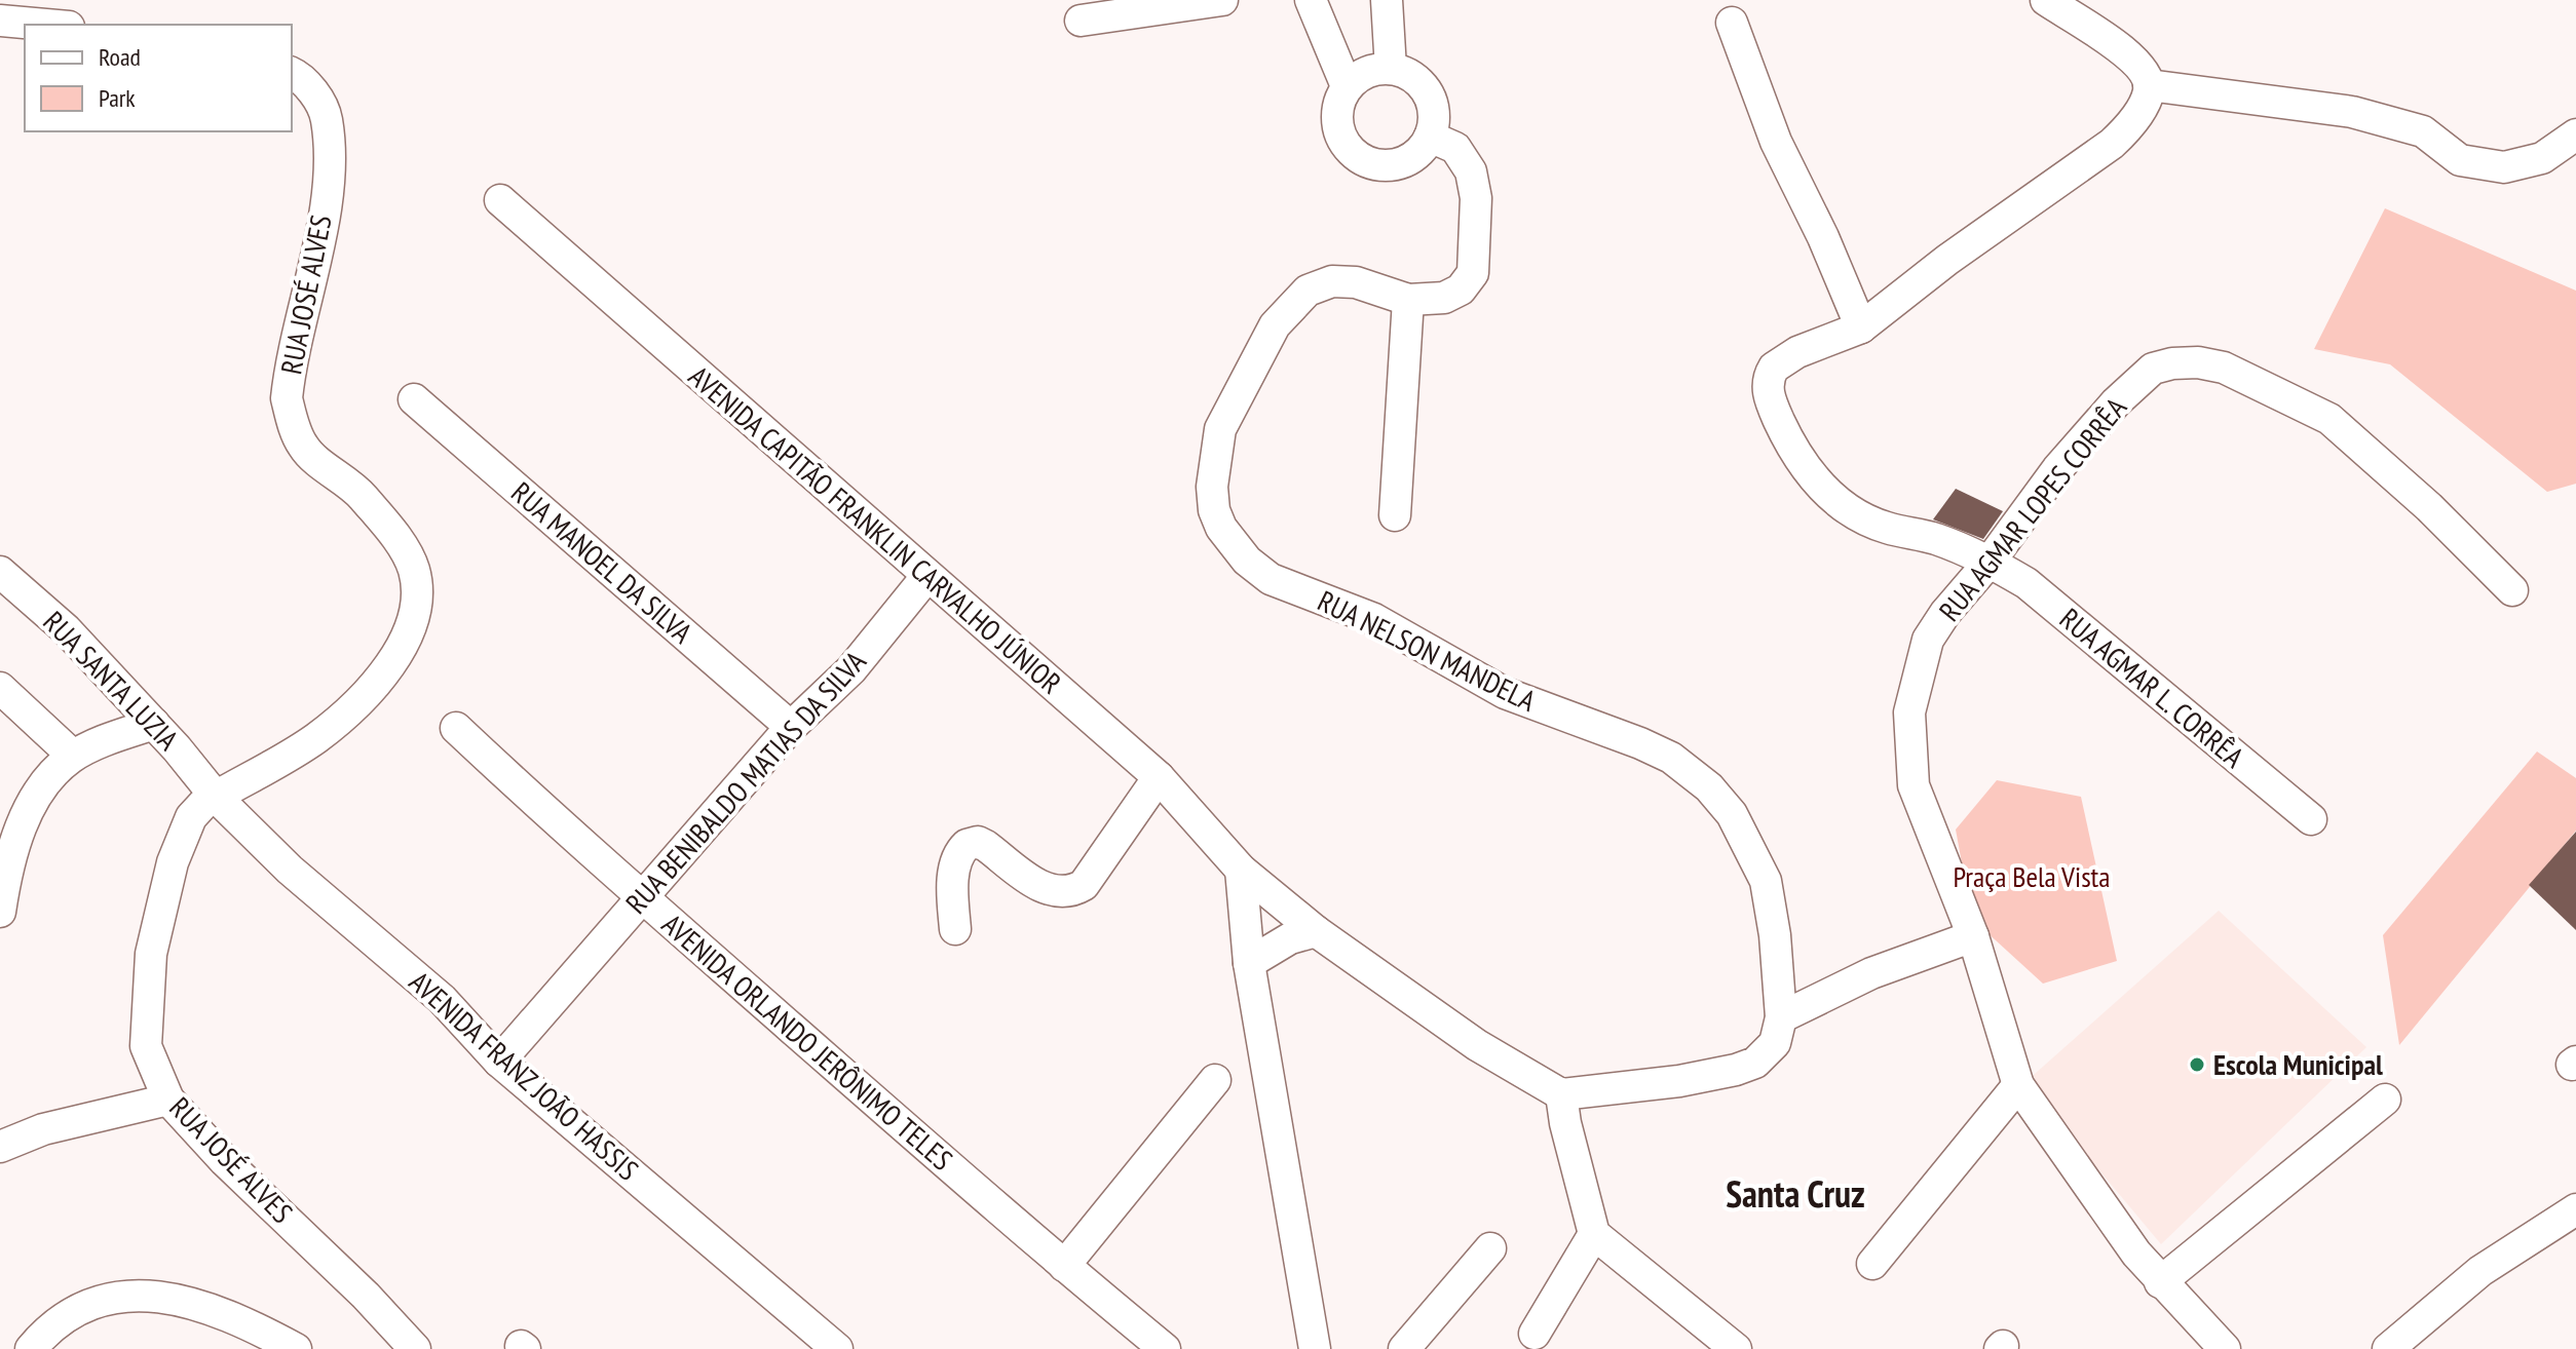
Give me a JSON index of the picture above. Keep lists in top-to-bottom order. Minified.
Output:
{"streets":{"street":["RUA JOSÉ ALVES","RUA AGMAR LOPES CORRÊA","AVENIDA CAPITÃO FRANKLIN CARVALHO JÚNIOR","RUA MANOEL DA SILVA","RUA NELSON MANDELA","RUA SANTA LUZIA","RUA AGMAR L. CORRÊA","RUA BENIBALDO MATIAS DA SILVA","AVENIDA ORLANDO JERÔNIMO TELES","AVENIDA FRANZ JOÃO HASSIS"]},"crossings":[["RUA JOSÉ ALVES","RUA SANTA LUZIA"],["RUA JOSÉ ALVES","AVENIDA FRANZ JOÃO HASSIS"],["RUA AGMAR LOPES CORRÊA","RUA AGMAR L. CORRÊA"],["AVENIDA CAPITÃO FRANKLIN CARVALHO JÚNIOR","RUA BENIBALDO MATIAS DA SILVA"],["RUA MANOEL DA SILVA","RUA BENIBALDO MATIAS DA SILVA"],["RUA SANTA LUZIA","AVENIDA FRANZ JOÃO HASSIS"],["RUA BENIBALDO MATIAS DA SILVA","AVENIDA ORLANDO JERÔNIMO TELES"],["RUA BENIBALDO MATIAS DA SILVA","AVENIDA FRANZ JOÃO HASSIS"]],"districts":["Santa Cruz"],"parks":["Praça Bela Vista"],"places":["Escola Municipal"],"legend":["Road","Park"]}
